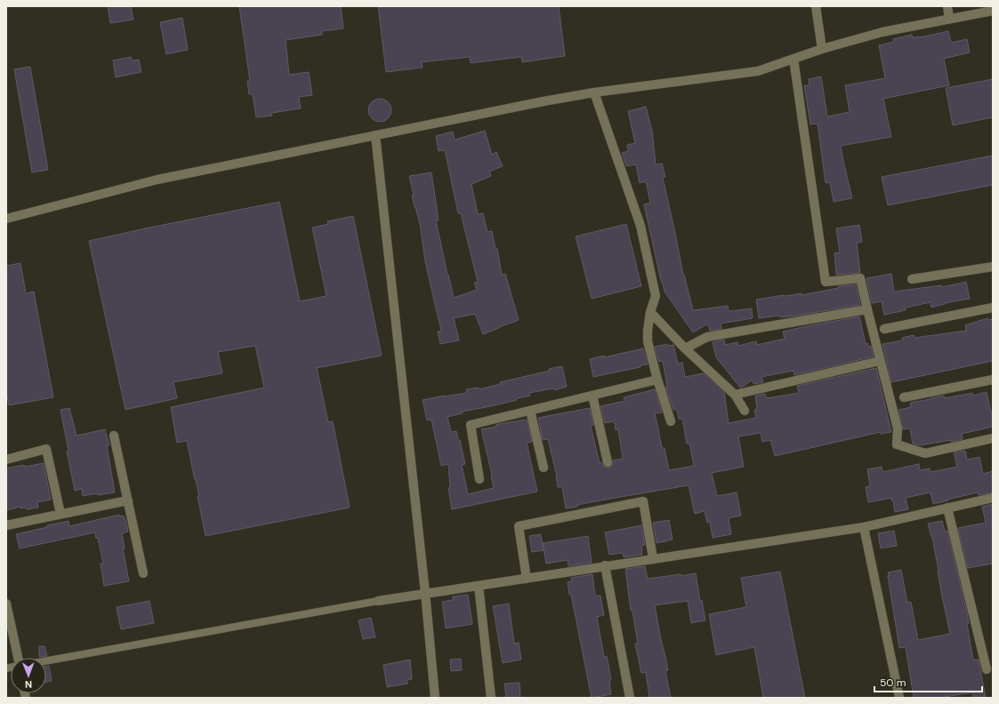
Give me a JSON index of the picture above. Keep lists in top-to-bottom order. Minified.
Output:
{"scale_bar":"50 m","north":"bottom"}
